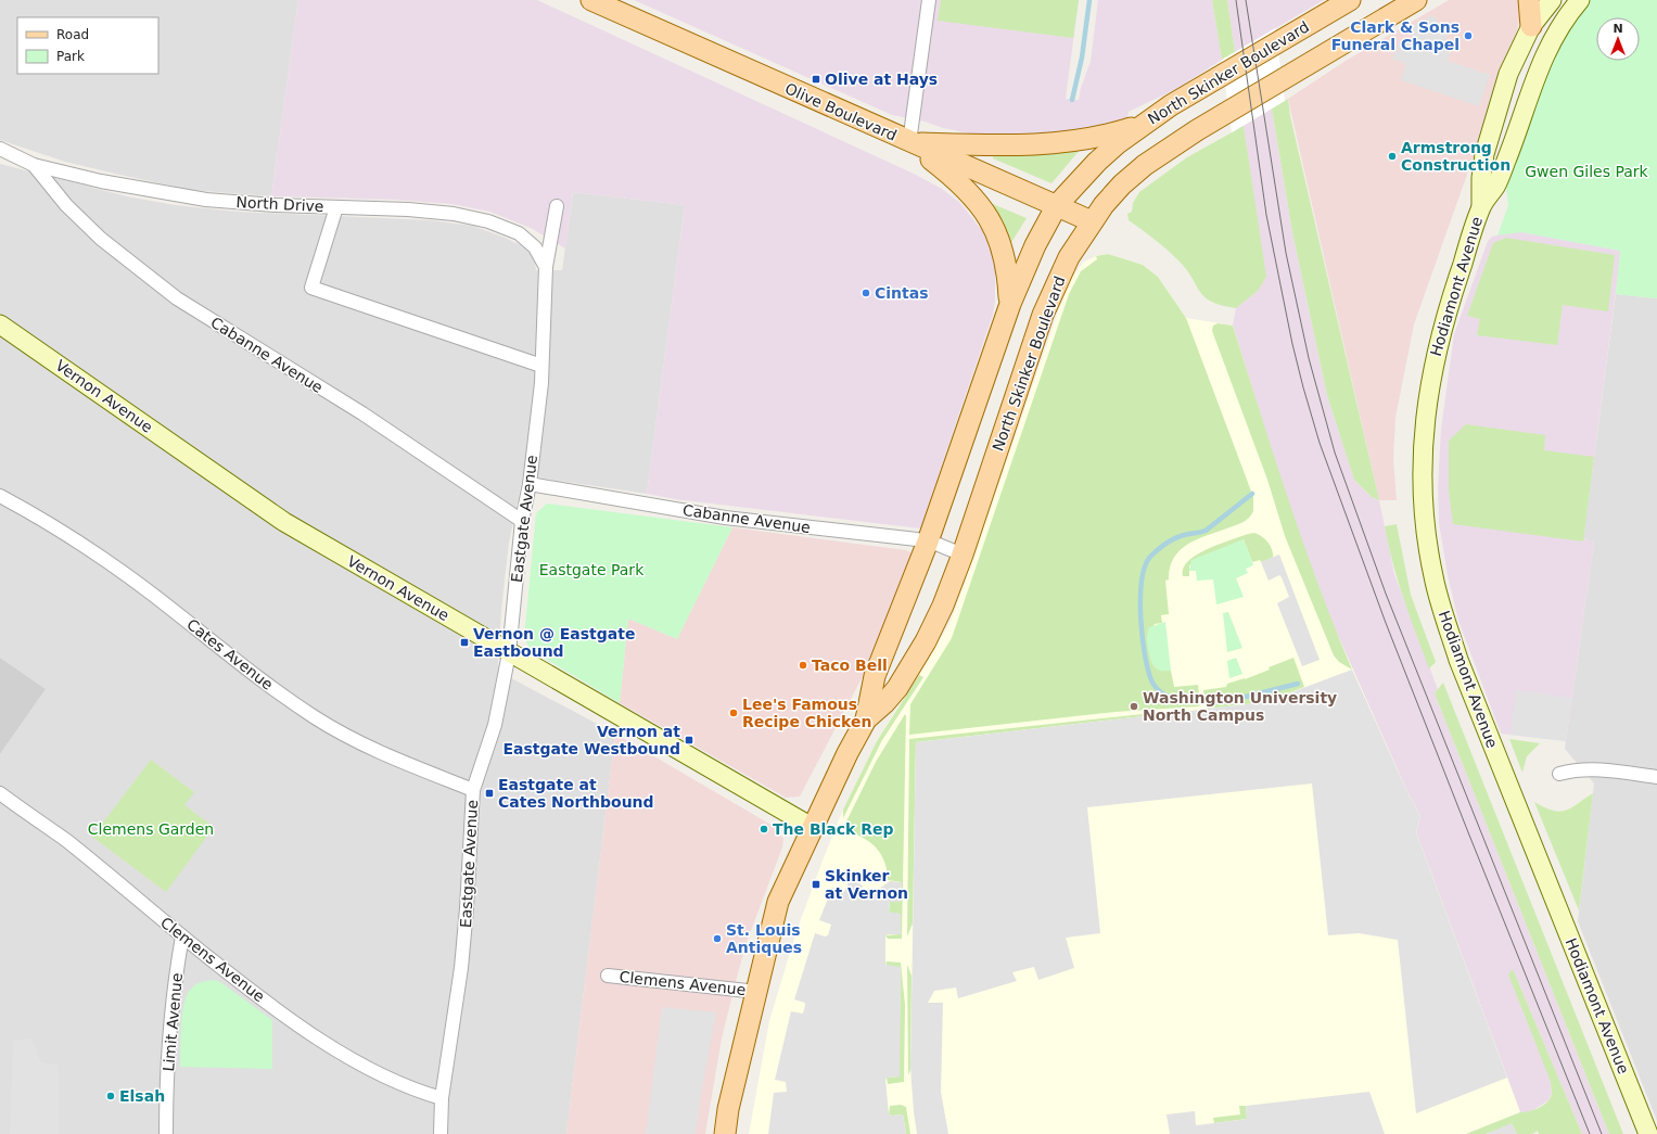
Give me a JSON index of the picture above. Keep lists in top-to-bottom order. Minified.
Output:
{"streets":{"main road":["North Skinker Boulevard","Olive Boulevard"],"street":["North Drive","Hodiamont Avenue","Cabanne Avenue","Vernon Avenue","Eastgate Avenue","Cates Avenue","Clemens Avenue","Limit Avenue"]},"crossings":[["North Skinker Boulevard","Olive Boulevard"],["North Skinker Boulevard","Cabanne Avenue"],["North Skinker Boulevard","Vernon Avenue"],["North Skinker Boulevard","Clemens Avenue"],["North Drive","Cabanne Avenue"],["North Drive","Eastgate Avenue"],["Cabanne Avenue","Eastgate Avenue"],["Vernon Avenue","Eastgate Avenue"],["Eastgate Avenue","Cates Avenue"],["Eastgate Avenue","Clemens Avenue"],["Clemens Avenue","Limit Avenue"]],"parks":["Gwen Giles Park","Eastgate Park","Clemens Garden"],"places":{"other":["Clark & Sons Funeral Chapel","Armstrong Construction","Cintas","Taco Bell","Washington University North Campus","Lee's Famous Recipe Chicken","The Black Rep","St. Louis Antiques","Elsah"],"transit":["Olive at Hays","Vernon @ Eastgate Eastbound","Vernon at Eastgate Westbound","Eastgate at Cates Northbound","Skinker at Vernon"]},"legend":["Road","Park"],"north":"top"}
